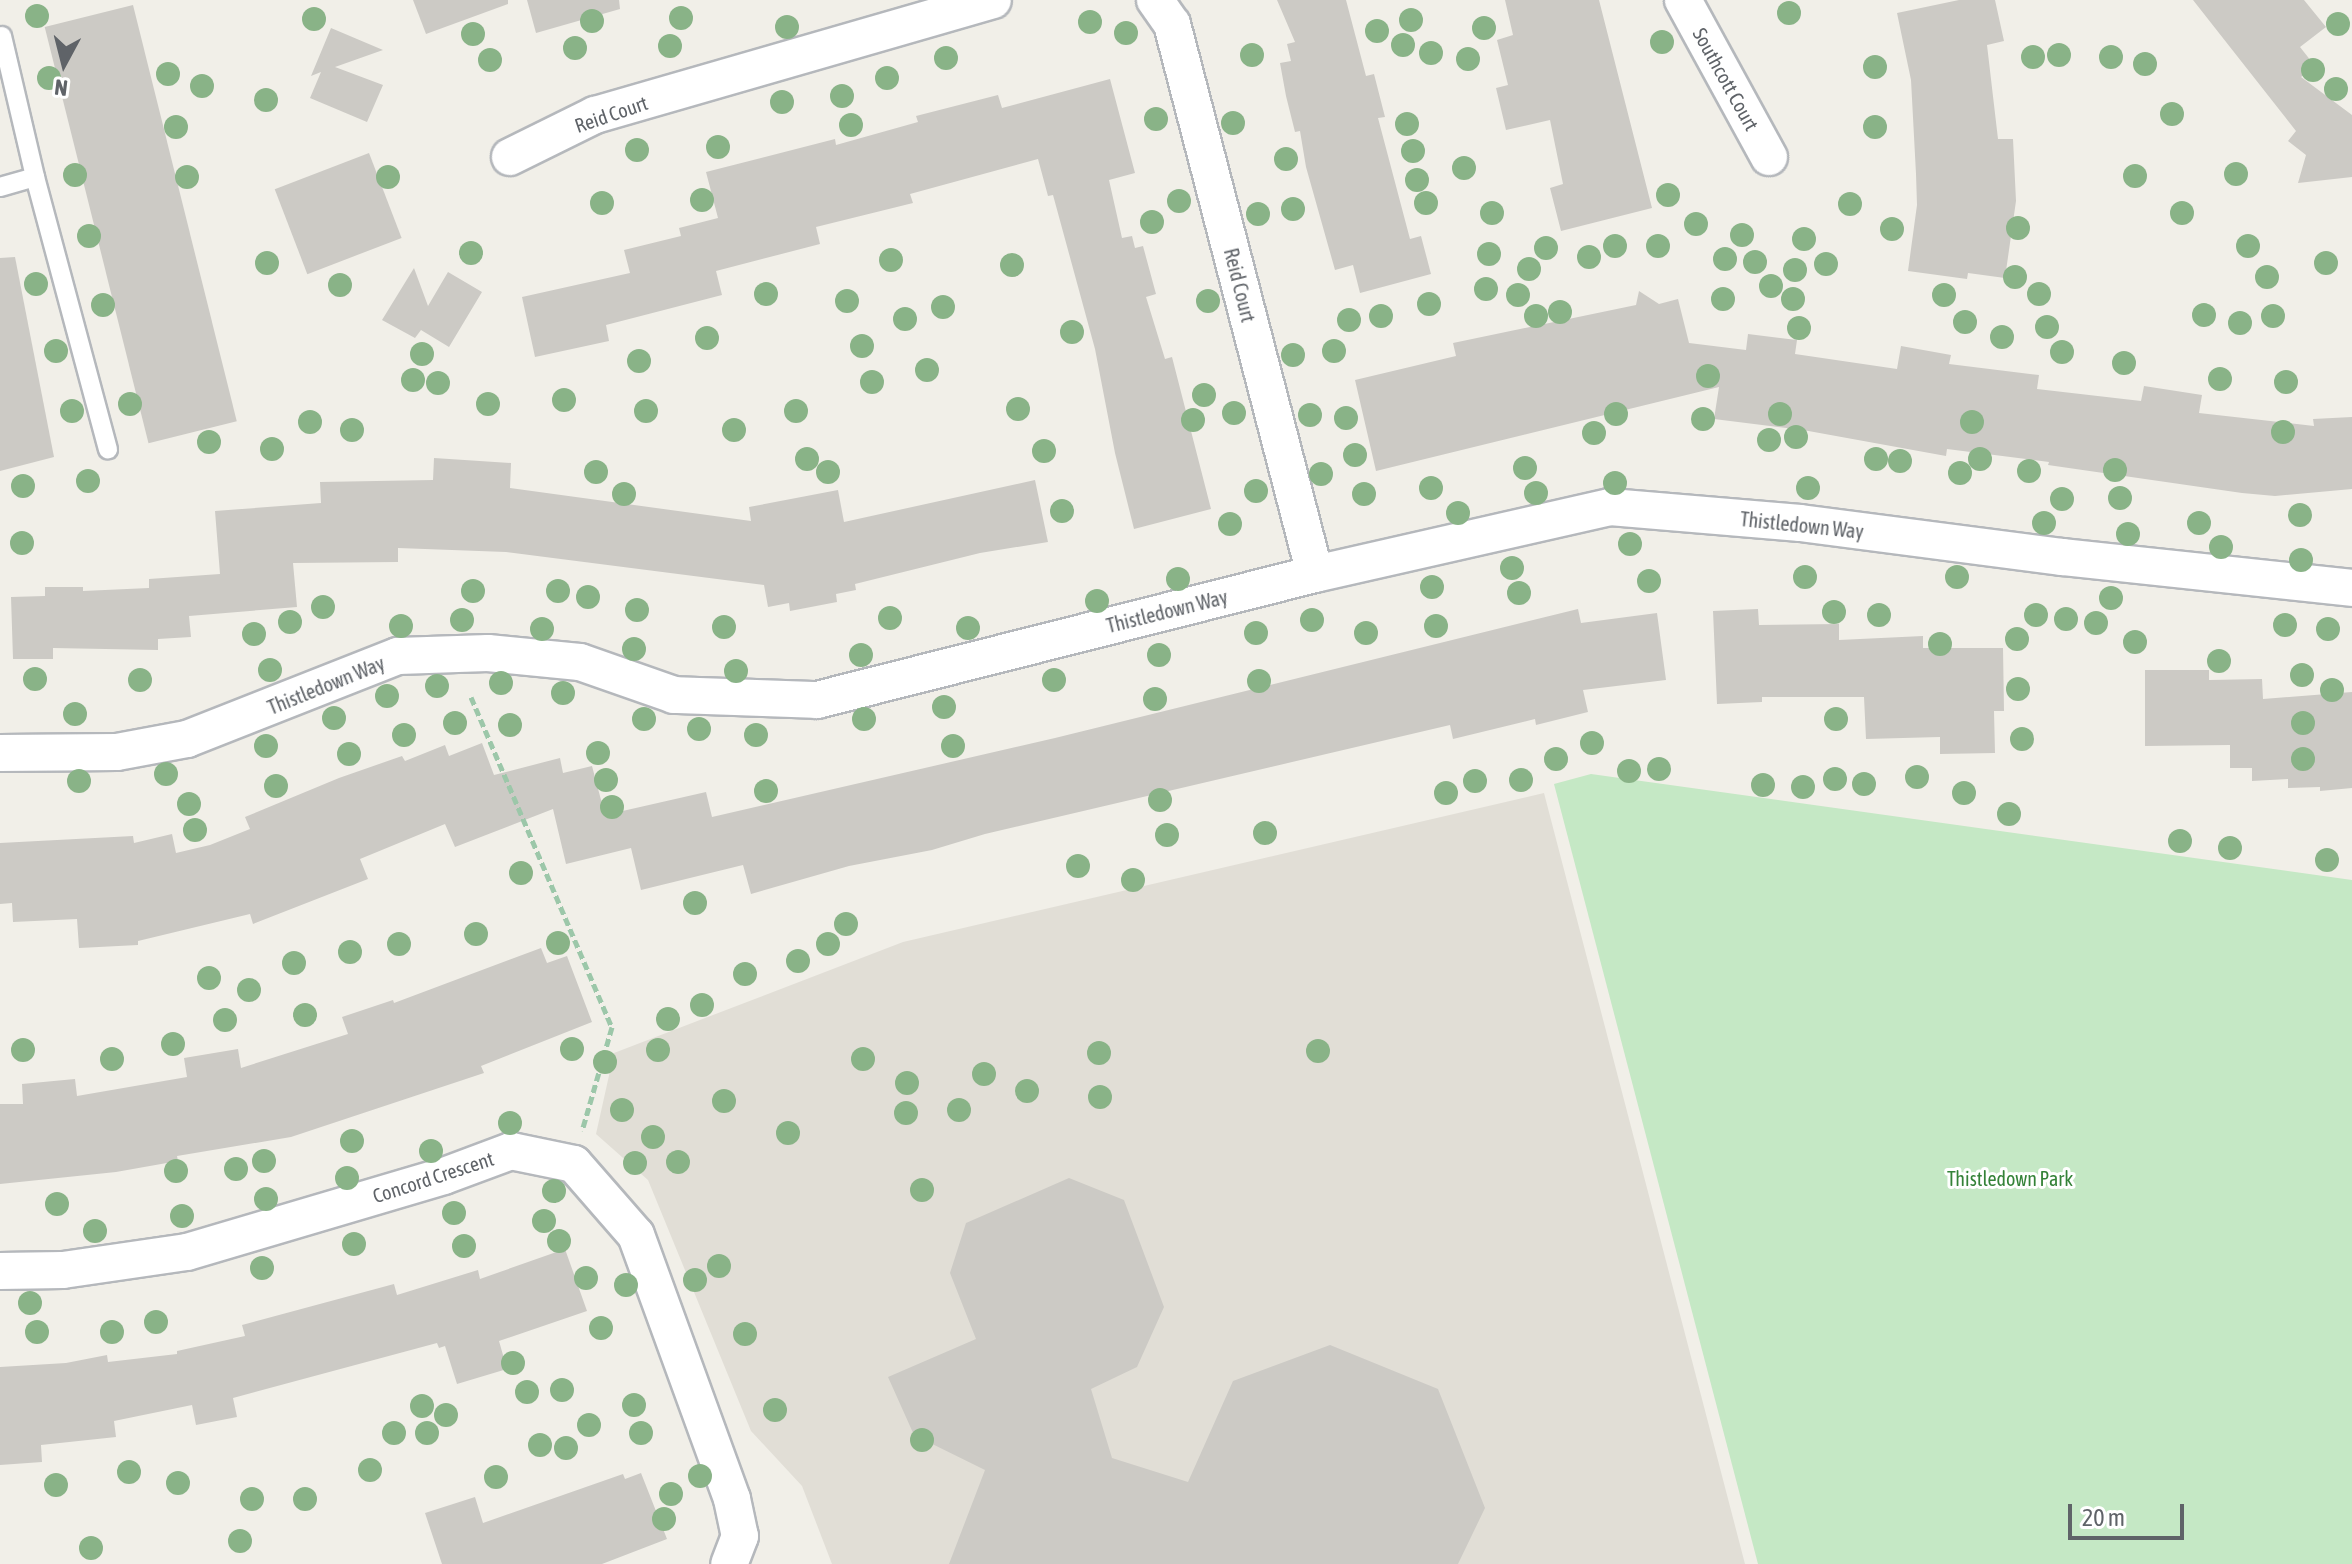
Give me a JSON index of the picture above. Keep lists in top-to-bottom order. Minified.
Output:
{"streets":{"street":["Southcott Court","Reid Court","Thistledown Way","Concord Crescent"]},"crossings":[["Reid Court","Thistledown Way"]],"parks":["Thistledown Park"],"scale_bar":"20 m","north":"bottom"}
